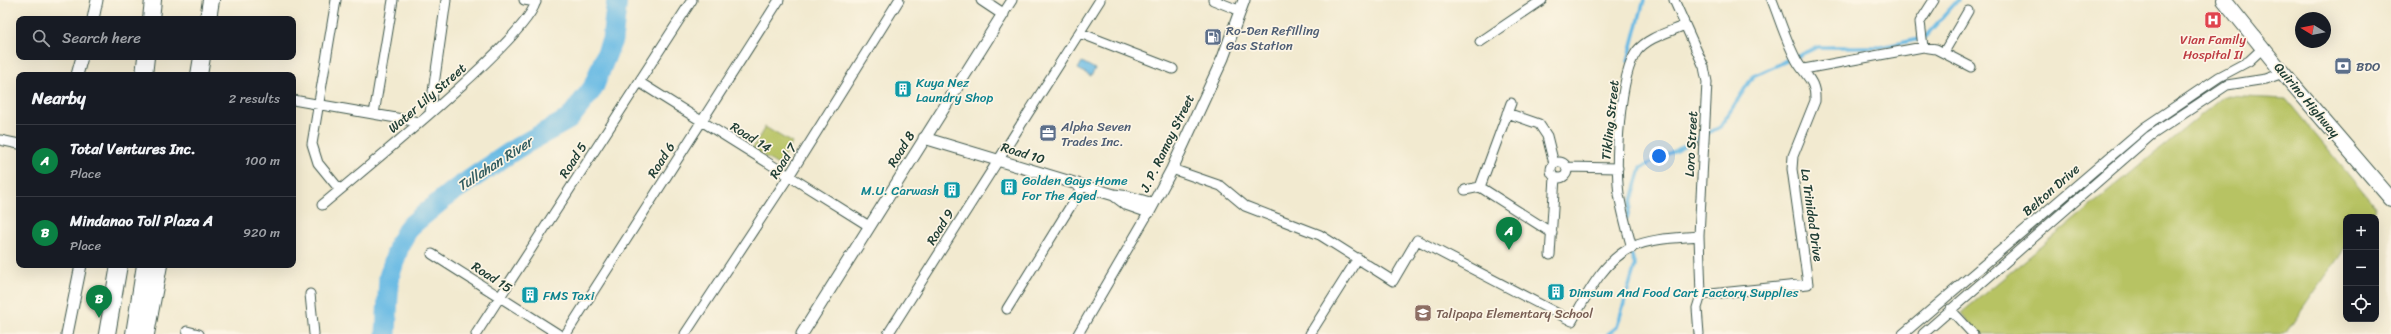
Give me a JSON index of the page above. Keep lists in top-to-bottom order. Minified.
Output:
{"streets":{"main road":["Quirino Highway"],"street":["Water Lily Street","Tikling Street","Road 14","J. P. Ramoy Street","Loro Street","Road 8","Road 10","Road 5","Road 6","Road 7","Belton Drive","La Trinidad Drive","Road 9","Road 15"]},"crossings":[["Quirino Highway","Belton Drive"],["Tikling Street","Loro Street"],["Road 14","Road 8"],["Road 14","Road 5"],["Road 14","Road 6"],["Road 14","Road 7"],["J. P. Ramoy Street","Road 10"],["Loro Street","La Trinidad Drive"],["Road 8","Road 10"],["Road 10","Road 9"],["Road 5","Road 15"]],"water":["Tullahan River"],"places":{"hospital":["Vian Family Hospital II"],"fuel station":["Ro-Den Refilling Gas Station"],"bank":["BDO"],"building":["Kuya Nez Laundry Shop","Golden Gays Home For The Aged","M.U. Carwash","Dimsum And Food Cart Factory Supplies","FMS Taxi"],"office":["Alpha Seven Trades Inc."],"school or university":["Talipapa Elementary School"]},"north":"left","page":{"search":"Search here","heading":["Nearby","2 results"],"list":[{"mark":"A","name":"Total Ventures Inc.","note":"Place","value":"100 m"},{"mark":"B","name":"Mindanao Toll Plaza A","note":"Place","value":"920 m"}],"map_buttons":["+","−"],"pins":["A","B"]}}
